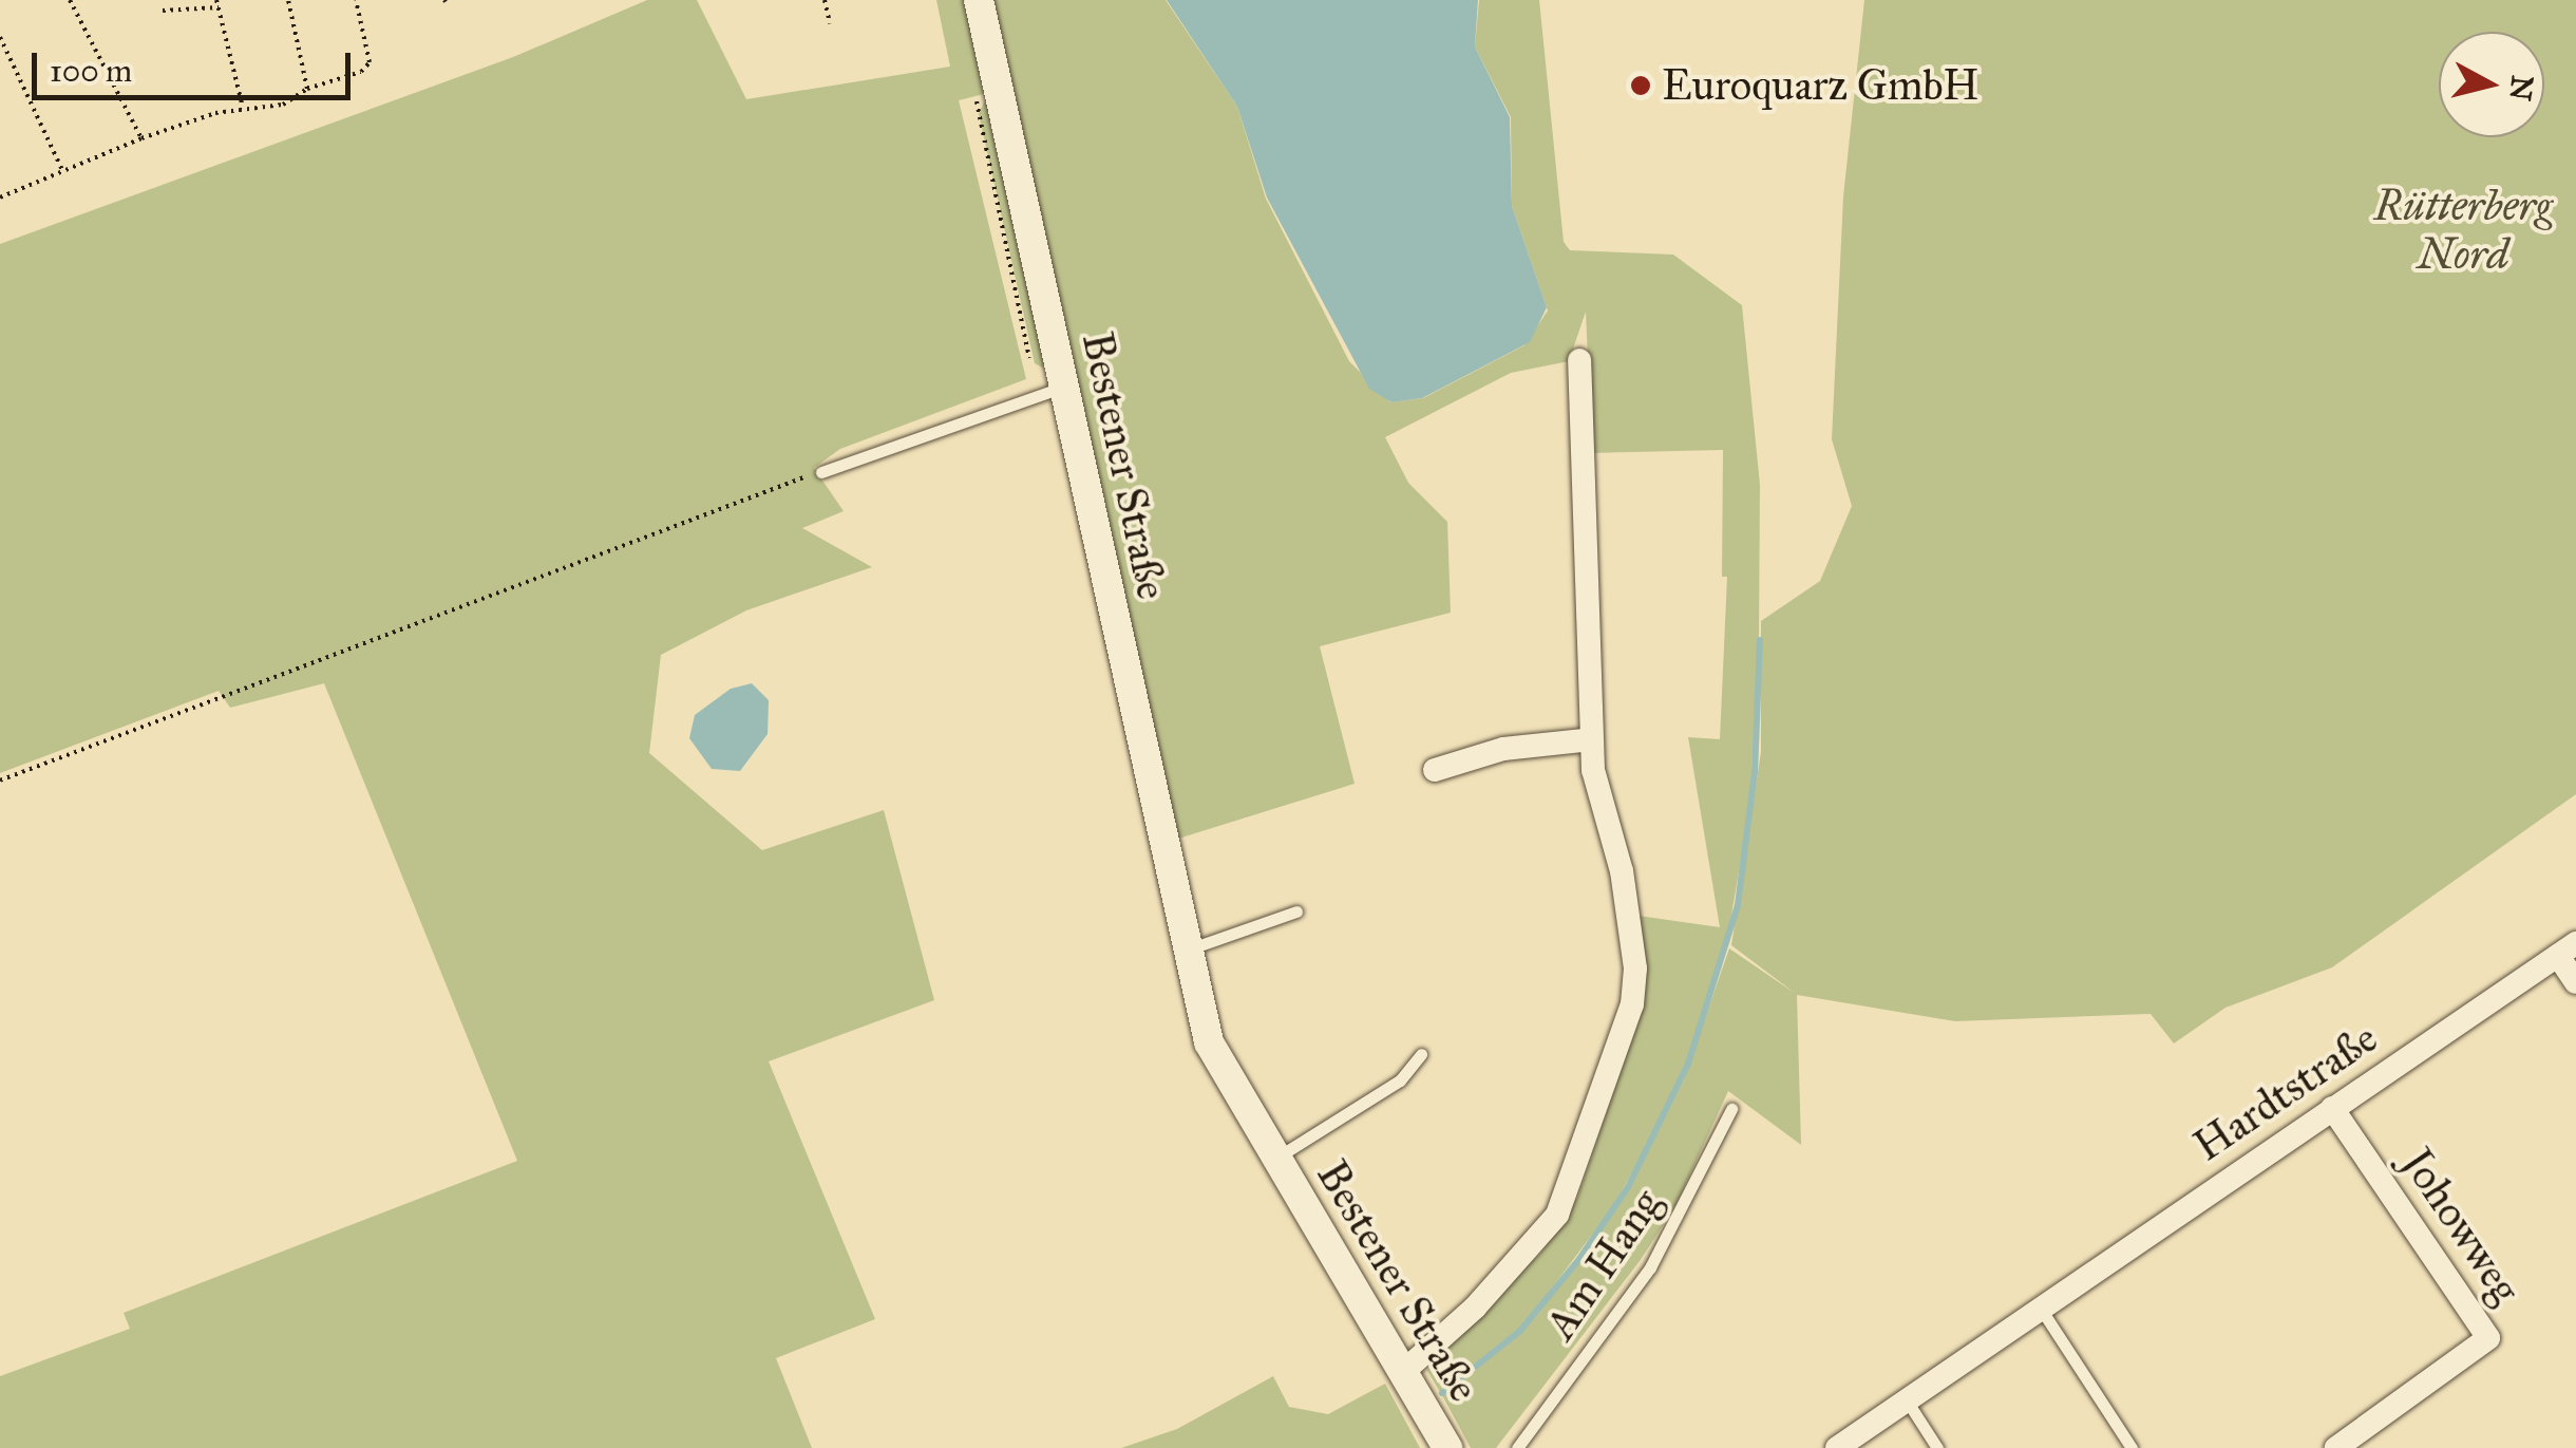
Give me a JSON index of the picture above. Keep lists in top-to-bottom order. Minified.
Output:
{"streets":{"street":["Bestener Straße","Hardtstraße","Johowweg"],"lane":["Am Hang"]},"crossings":[["Hardtstraße","Johowweg"]],"parks":["Rütterberg Nord"],"places":["Euroquarz GmbH"],"scale_bar":"100 m","north":"right"}
